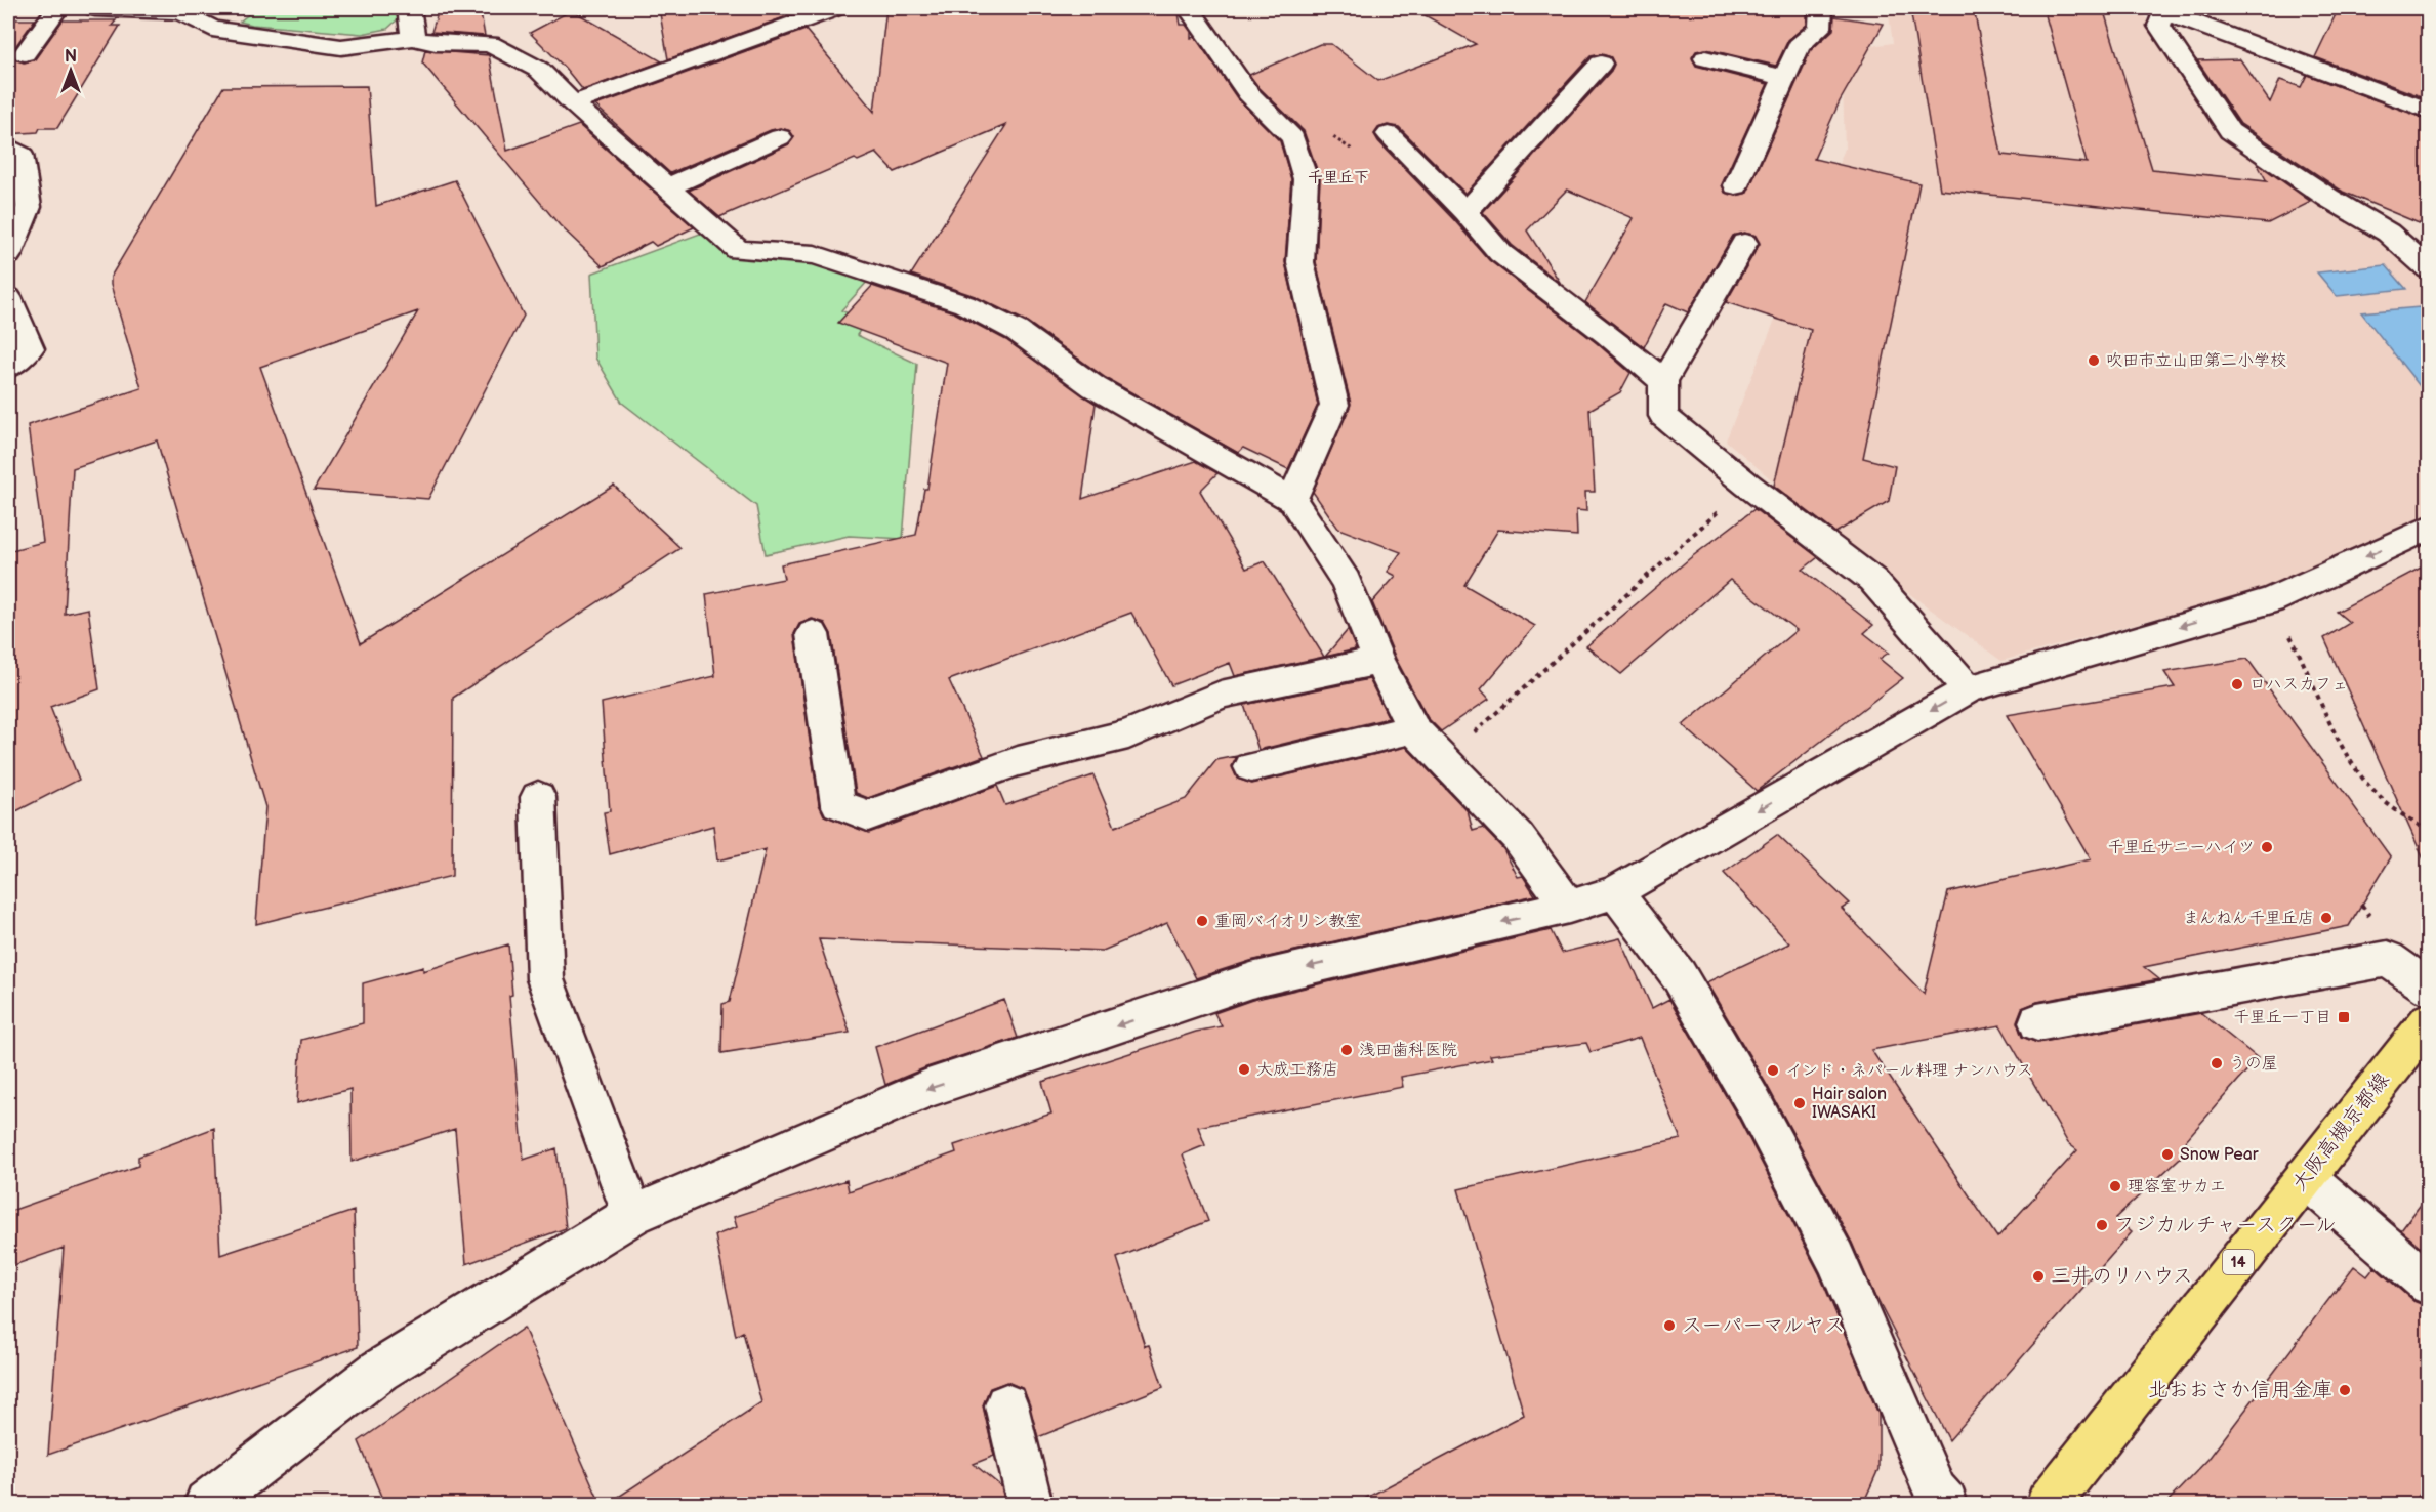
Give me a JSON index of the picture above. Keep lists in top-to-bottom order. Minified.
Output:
{"streets":{"main road":["大阪高槻京都線","14"]},"districts":["千里丘下"],"places":{"other":["吹田市立山田第二小学校","ロハスカフェ","千里丘サニーハイツ","まんねん千里丘店","重岡バイオリン教室","浅田歯科医院","うの屋","大成工務店","インド・ネパール料理 ナンハウス","Hair salon IWASAKI","Snow Pear","理容室サカエ","フジカルチャースクール","三井のリハウス","スーパーマルヤス","北おおさか信用金庫"],"transit":["千里丘一丁目"]},"north":"top"}
